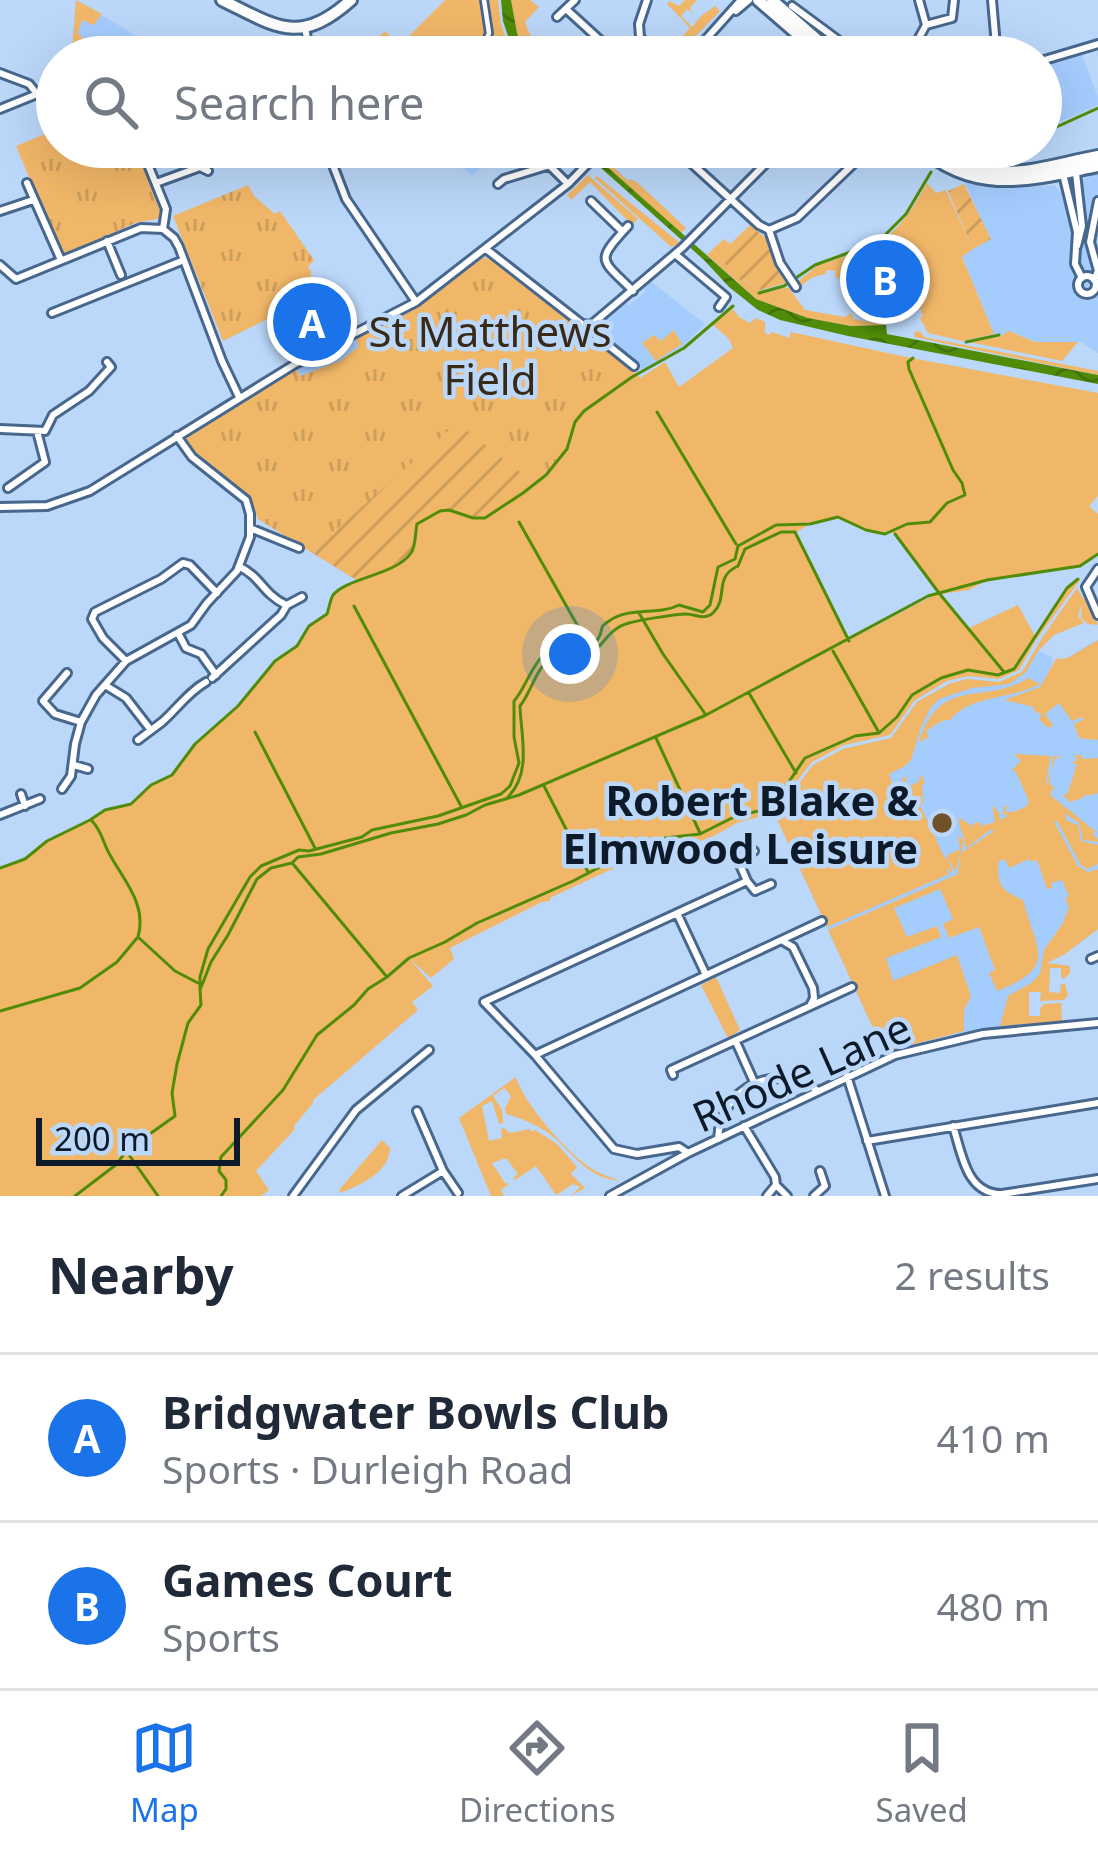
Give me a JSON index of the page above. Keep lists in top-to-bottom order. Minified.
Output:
{"streets":{"street":["Rhode Lane"]},"parks":["St Matthews Field"],"places":["Robert Blake & Elmwood Leisure"],"scale_bar":"200 m","page":{"search":"Search here","pins":["B","A"],"scale":"200 m","heading":["Nearby","2 results"],"list":[{"mark":"A","name":"Bridgwater Bowls Club","note":"Sports · Durleigh Road","value":"410 m"},{"mark":"B","name":"Games Court","note":"Sports","value":"480 m"}],"nav":["Map","Directions","Saved"]}}
